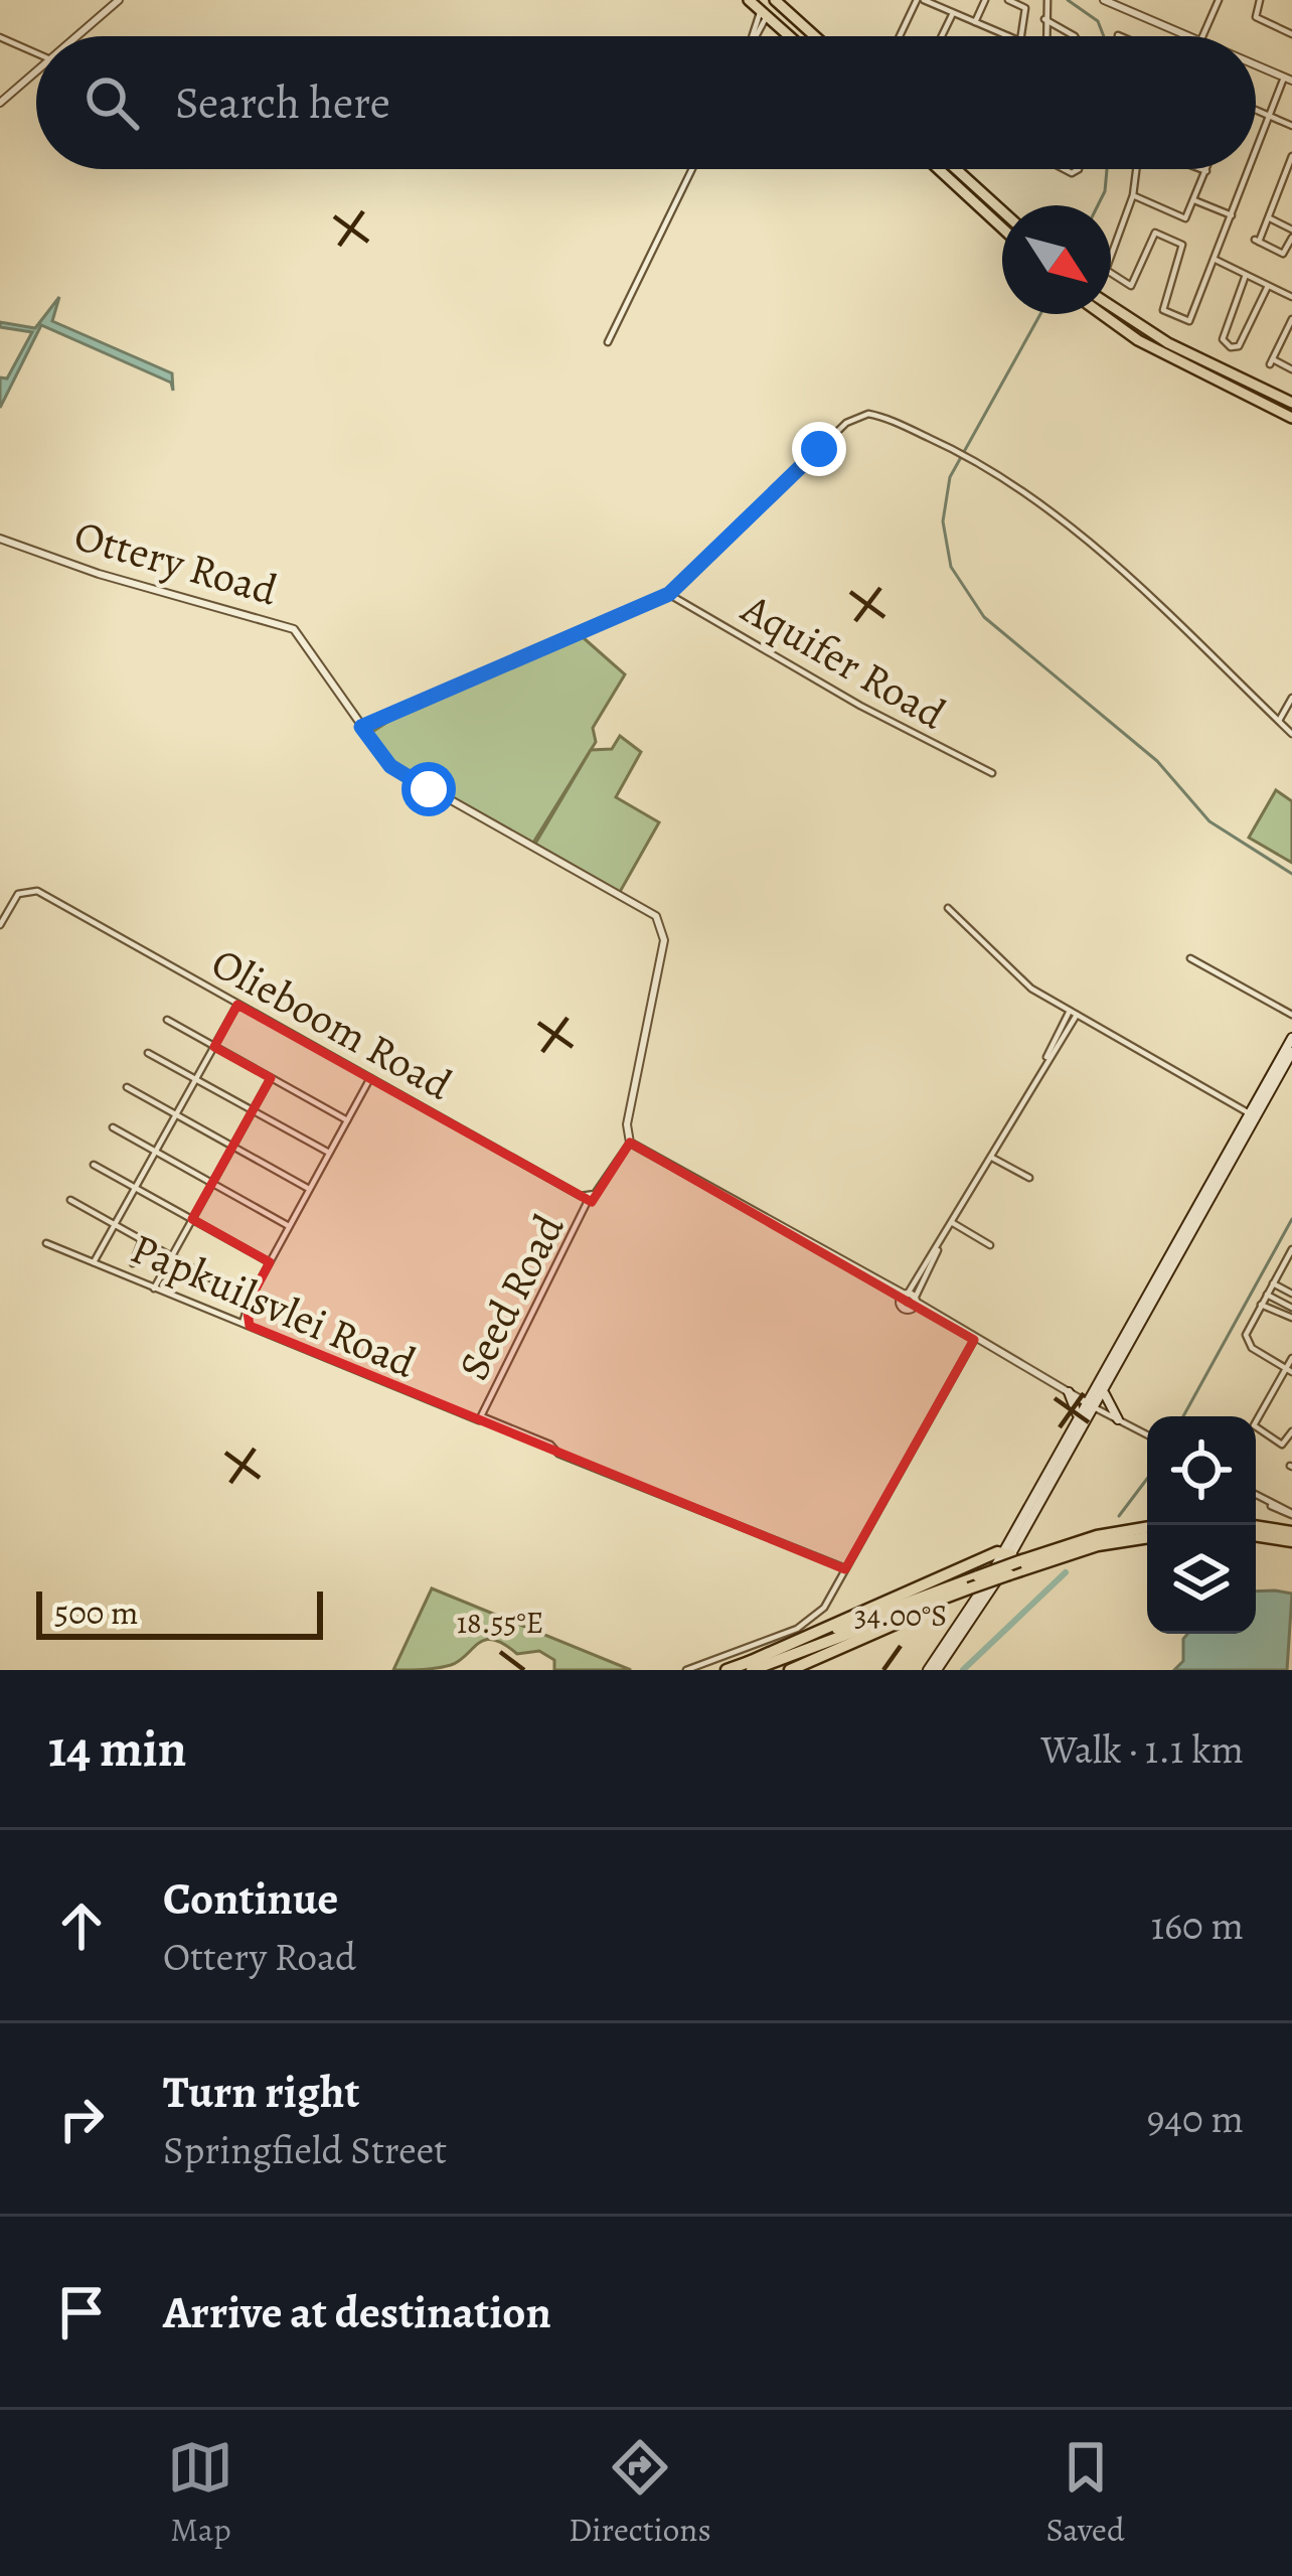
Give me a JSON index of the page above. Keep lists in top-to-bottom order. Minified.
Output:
{"streets":{"street":["Ottery Road","Aquifer Road","Olieboom Road","Seed Road","Papkuilsvlei Road"]},"crossings":[["Olieboom Road","Seed Road"],["Seed Road","Papkuilsvlei Road"]],"scale_bar":"500 m","north":"bottom right","page":{"search":"Search here","scale":"500 m","heading":["14 min","Walk · 1.1 km"],"list":[["Continue","Ottery Road","160 m"],["Turn right","Springfield Street","940 m"],"Arrive at destination"],"nav":["Map","Directions","Saved"]},"coordinates":["34.00°S","18.55°E"]}
